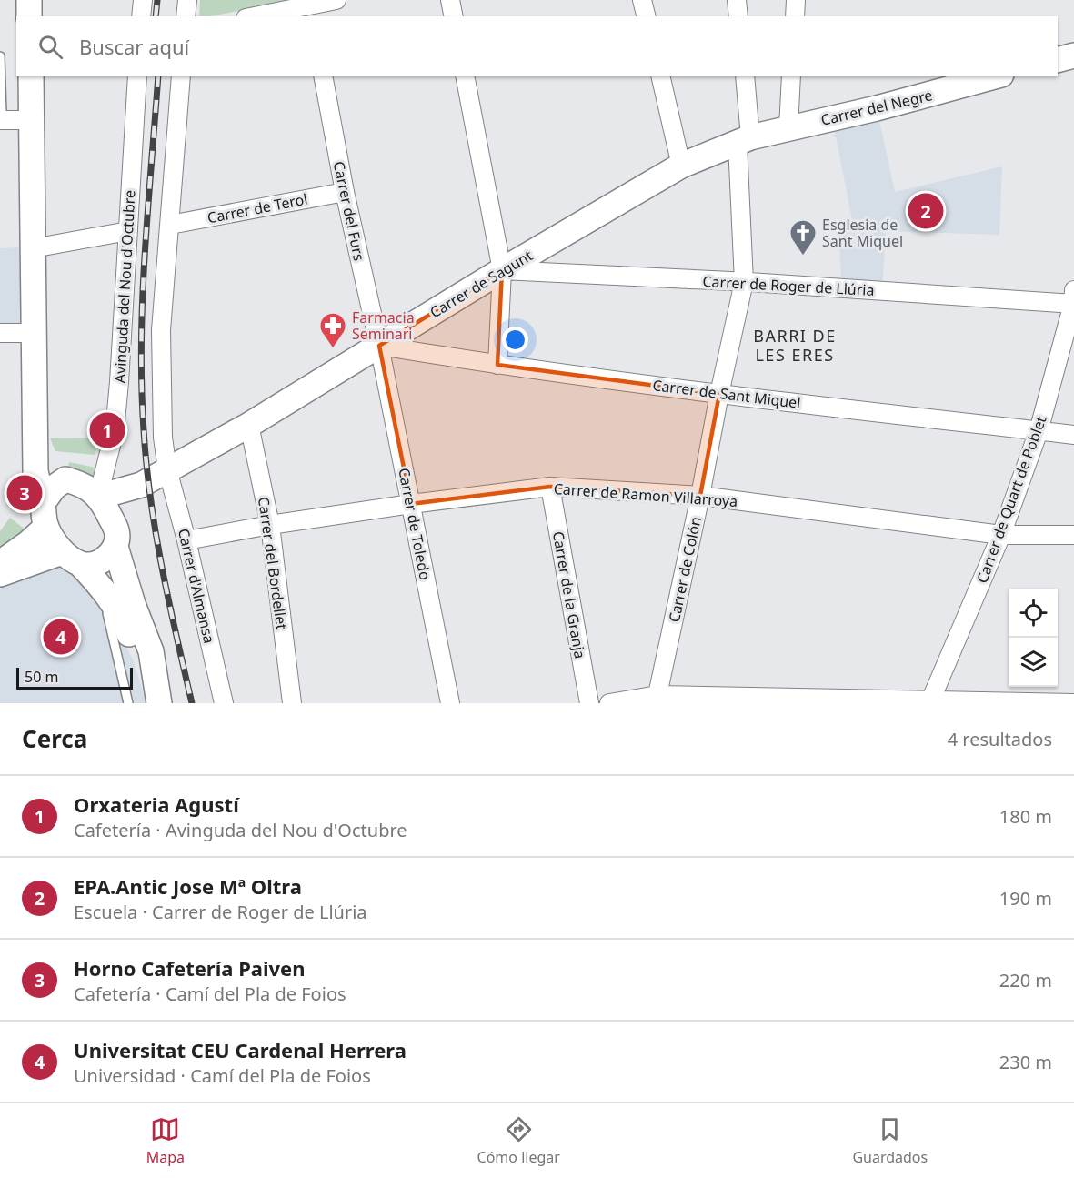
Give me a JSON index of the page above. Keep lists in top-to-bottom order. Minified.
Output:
{"streets":{"street":["Carrer del Negre","Carrer de Terol","Carrer del Furs","Carrer de Sagunt","Carrer de Roger de Llúria","Avinguda del Nou d'Octubre","Carrer de Sant Miquel","Carrer de Ramon Villarroya","Carrer de Quart de Poblet","Carrer de Toledo","Carrer del Bordellet","Carrer de Colón","Carrer d'Almansa","Carrer de la Granja"]},"crossings":[["Carrer del Negre","Carrer de Sagunt"],["Carrer del Negre","Carrer de Colón"],["Carrer de Terol","Carrer del Furs"],["Carrer del Furs","Carrer de Sagunt"],["Carrer del Furs","Carrer de Sant Miquel"],["Carrer del Furs","Carrer de Toledo"],["Carrer de Sagunt","Carrer de Roger de Llúria"],["Carrer de Sagunt","Avinguda del Nou d'Octubre"],["Carrer de Sagunt","Carrer de Sant Miquel"],["Carrer de Sagunt","Carrer de Toledo"],["Carrer de Sagunt","Carrer del Bordellet"],["Carrer de Sagunt","Carrer de Colón"],["Carrer de Sagunt","Carrer d'Almansa"],["Carrer de Roger de Llúria","Carrer de Quart de Poblet"],["Carrer de Roger de Llúria","Carrer de Colón"],["Carrer de Sant Miquel","Carrer de Quart de Poblet"],["Carrer de Sant Miquel","Carrer de Toledo"],["Carrer de Sant Miquel","Carrer de Colón"],["Carrer de Ramon Villarroya","Carrer de Quart de Poblet"],["Carrer de Ramon Villarroya","Carrer de Toledo"],["Carrer de Ramon Villarroya","Carrer del Bordellet"],["Carrer de Ramon Villarroya","Carrer de Colón"],["Carrer de Ramon Villarroya","Carrer d'Almansa"],["Carrer de Ramon Villarroya","Carrer de la Granja"]],"districts":["BARRI DE LES ERES"],"places":{"church":["Esglesia de Sant Miquel"],"pharmacy":["Farmacia Seminari"]},"scale_bar":"50 m","page":{"search":"Buscar aquí","pins":["2","1","3","4"],"scale":"50 m","heading":["Cerca","4 resultados"],"list":[{"mark":"1","name":"Orxateria Agustí","note":"Cafetería · Avinguda del Nou d'Octubre","value":"180 m"},{"mark":"2","name":"EPA.Antic Jose Mª Oltra","note":"Escuela · Carrer de Roger de Llúria","value":"190 m"},{"mark":"3","name":"Horno Cafetería Paiven","note":"Cafetería · Camí del Pla de Foios","value":"220 m"},{"mark":"4","name":"Universitat CEU Cardenal Herrera","note":"Universidad · Camí del Pla de Foios","value":"230 m"}],"nav":["Mapa","Cómo llegar","Guardados"]}}
